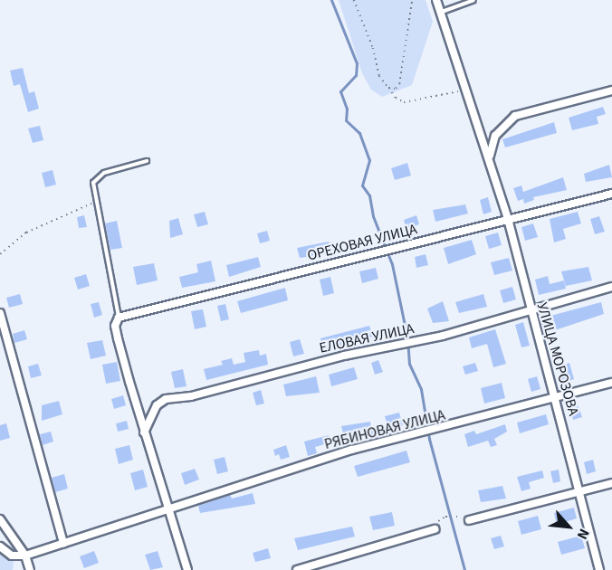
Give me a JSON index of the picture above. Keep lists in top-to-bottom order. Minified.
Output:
{"streets":{"street":["ОРЕХОВАЯ УЛИЦА","ЕЛОВАЯ УЛИЦА","УЛИЦА МОРОЗОВА","РЯБИНОВАЯ УЛИЦА"]},"crossings":[["ОРЕХОВАЯ УЛИЦА","УЛИЦА МОРОЗОВА"],["ЕЛОВАЯ УЛИЦА","УЛИЦА МОРОЗОВА"],["УЛИЦА МОРОЗОВА","РЯБИНОВАЯ УЛИЦА"]],"north":"bottom right"}
